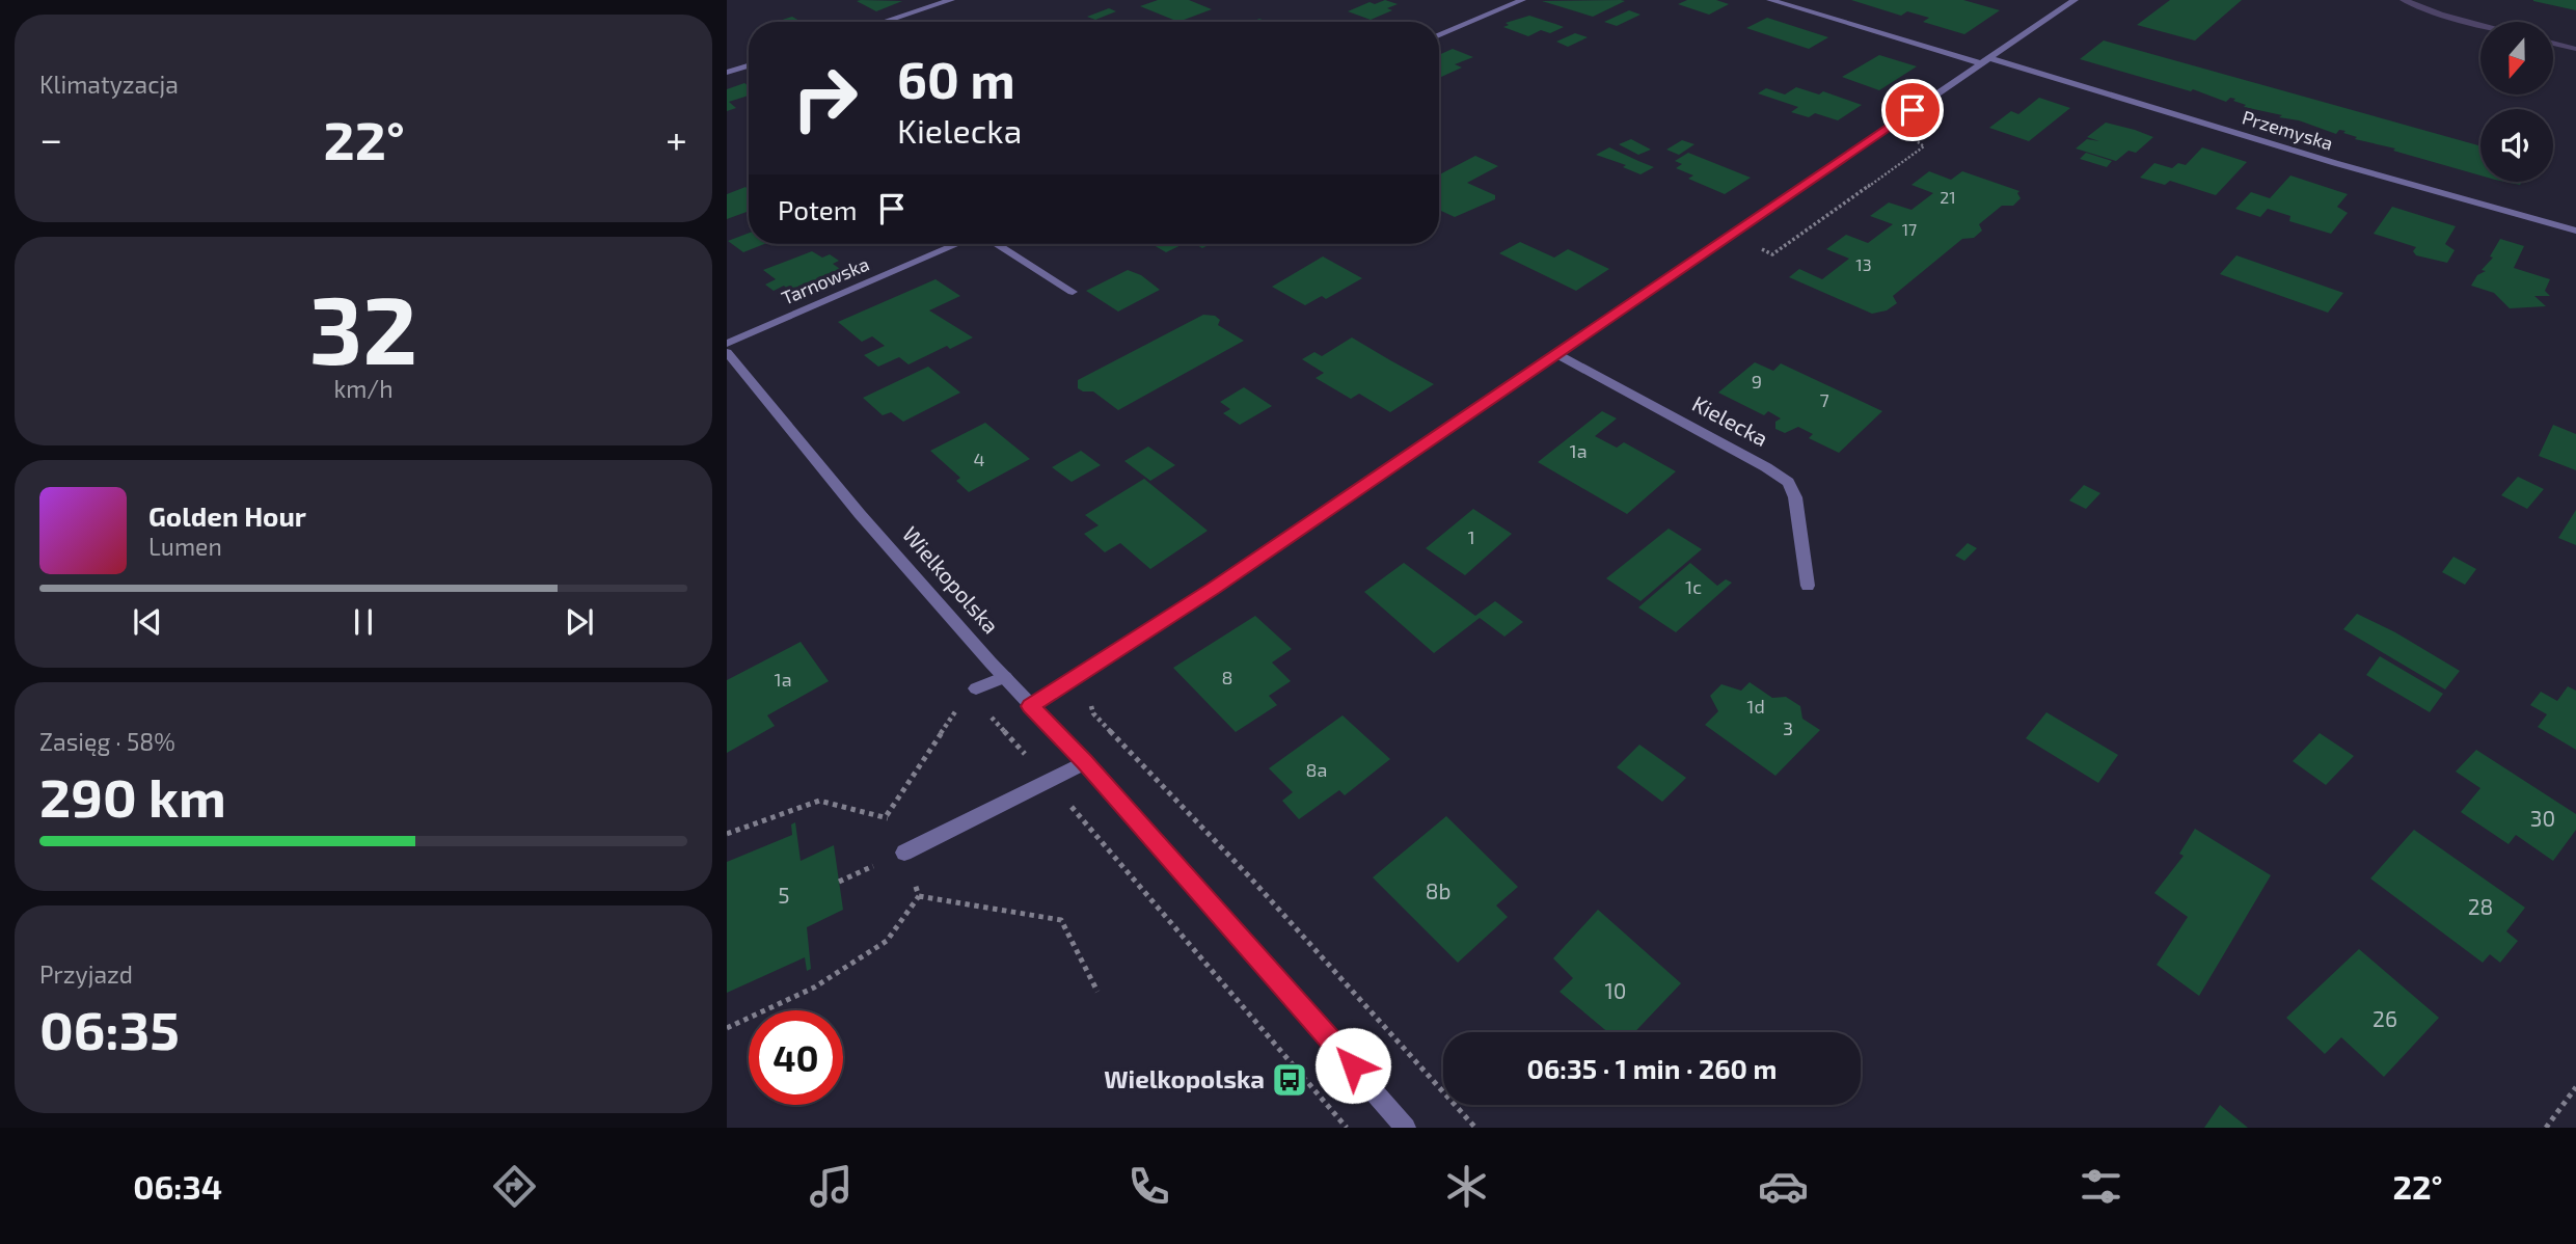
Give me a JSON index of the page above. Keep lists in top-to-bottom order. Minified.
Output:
{"streets":{"street":["Przemyska","Tarnowska","Kielecka","Wielkopolska"]},"places":{"bus stop":["Wielkopolska"]},"house_numbers":["21","17","13","9","7","1a","4","1","1c","8","1a","1d","3","8a","30","8b","5","28","10","26"],"north":"bottom","page":{"tile":["Klimatyzacja",["32","km/h"],["Zasięg · 58%","290 km"],["Przyjazd","06:35"]],"turn":["60 m","Kielecka"],"heat":["−","22°","+"],"then":"Potem","song":["Golden Hour","Lumen"],"limit":"40","trip":"06:35 · 1 min · 260 m","tabs":["06:34","22°"]}}
